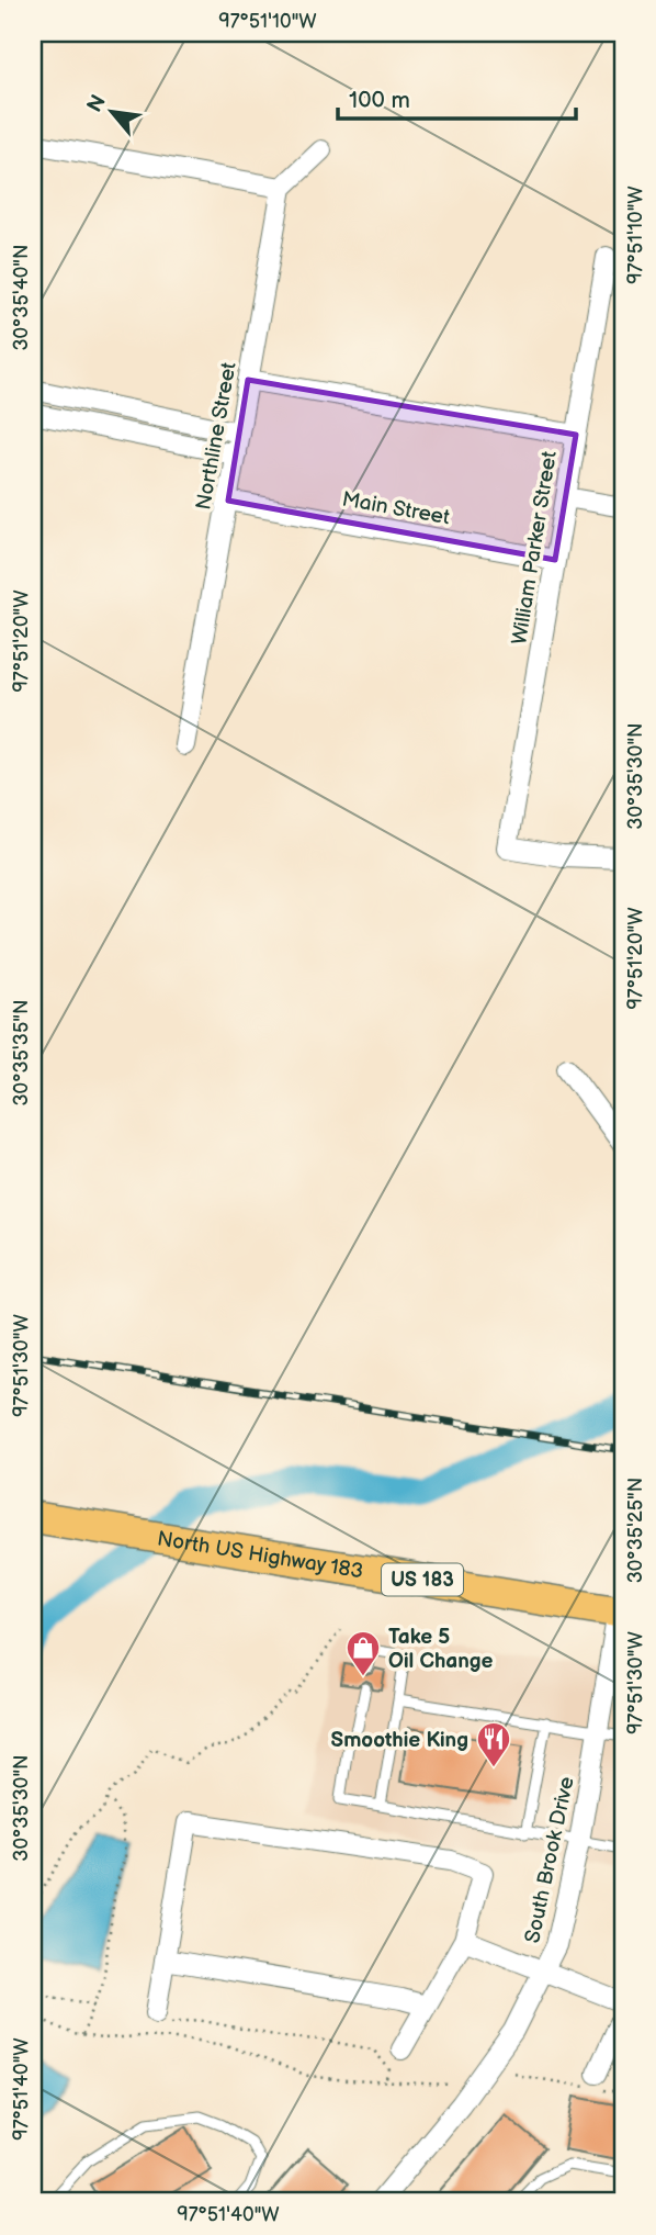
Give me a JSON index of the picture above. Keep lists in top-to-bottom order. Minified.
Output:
{"streets":{"main road":["North US Highway 183","US 183"],"street":["Northline Street","Main Street","William Parker Street","South Brook Drive"]},"crossings":[["Northline Street","Main Street"],["Main Street","William Parker Street"],["North US Highway 183","South Brook Drive"]],"places":{"shop":["Take 5 Oil Change"],"restaurant":["Smoothie King"]},"scale_bar":"100 m","north":"top left","coordinates":["97°51'10\"W","30°35'40\"N","97°51'20\"W","30°35'30\"N","30°35'35\"N","97°51'30\"W","30°35'25\"N","97°51'40\"W"]}
